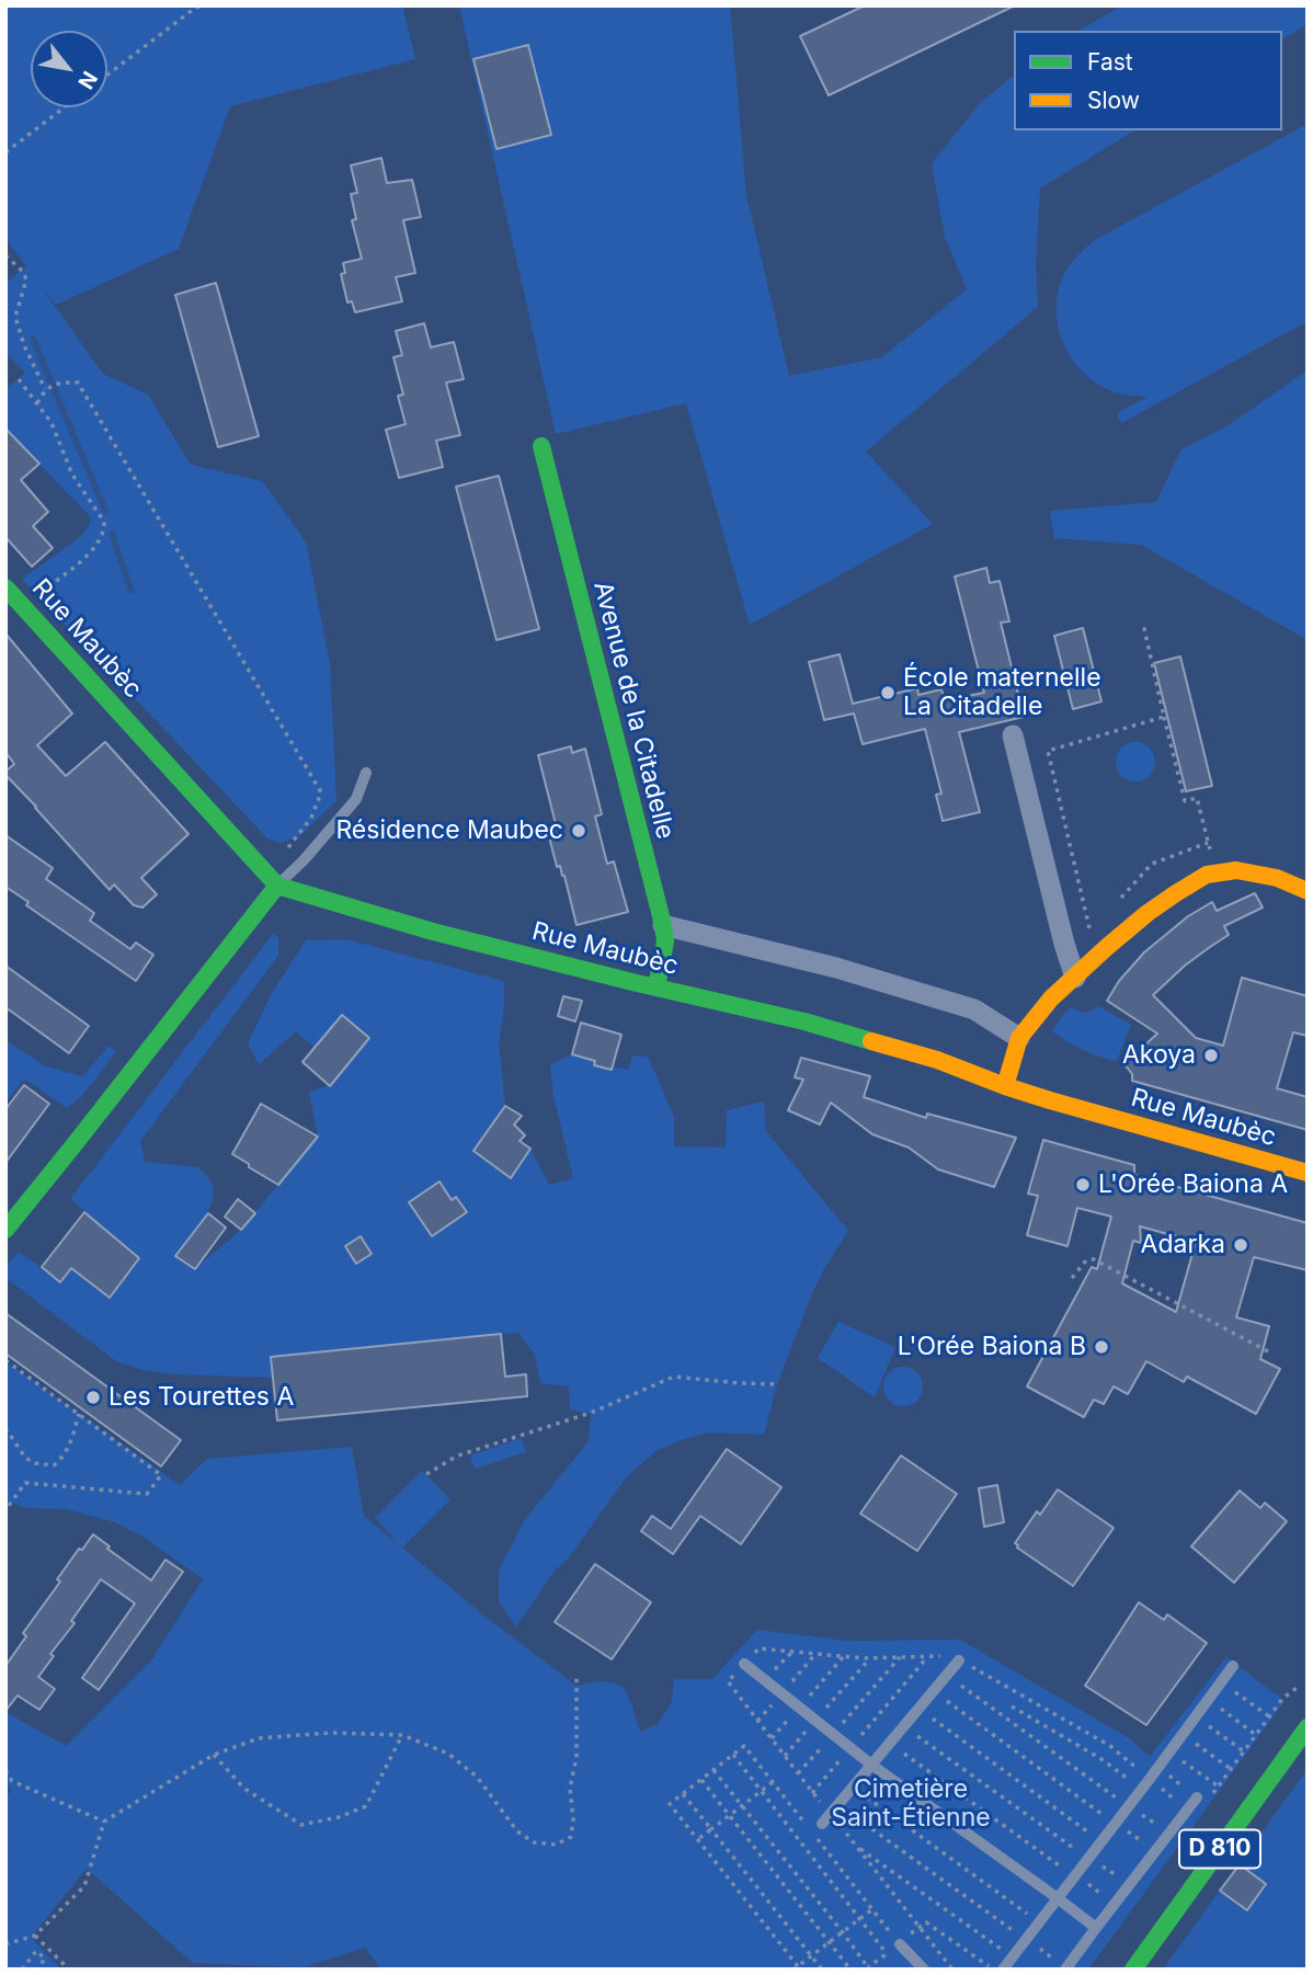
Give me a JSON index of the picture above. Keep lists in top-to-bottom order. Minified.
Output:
{"streets":{"main road":["Rue Maubèc","Avenue de la Citadelle","D 810"]},"crossings":[["Rue Maubèc","Avenue de la Citadelle"]],"parks":["Cimetière Saint-Étienne"],"places":["École maternelle La Citadelle","Résidence Maubec","Akoya","L'Orée Baiona A","Adarka","L'Orée Baiona B","Les Tourettes A"],"legend":["Fast","Slow"],"north":"bottom right"}
